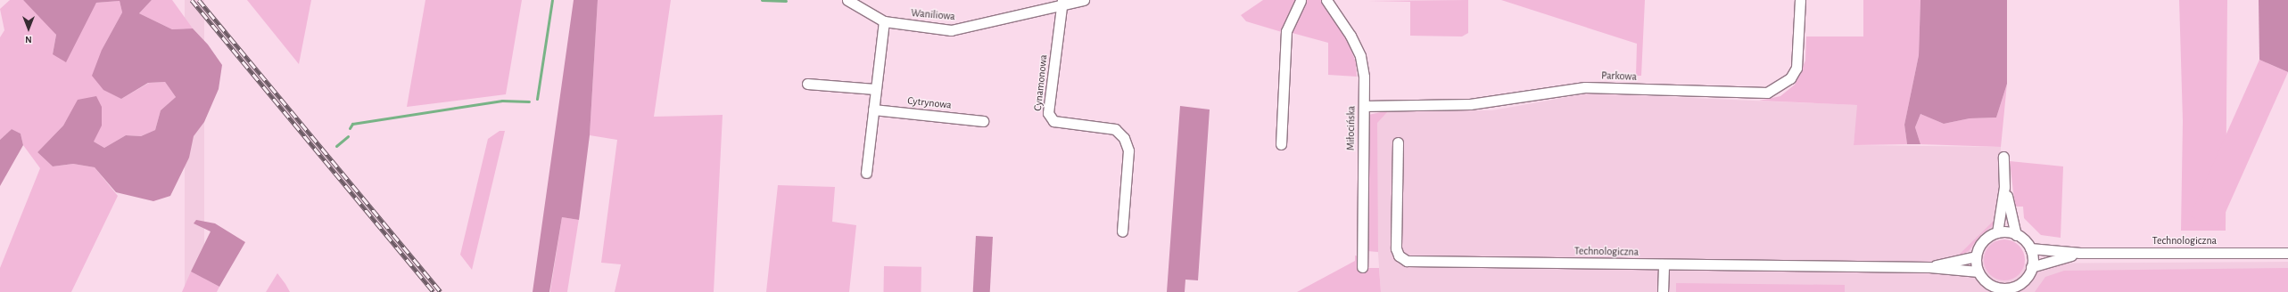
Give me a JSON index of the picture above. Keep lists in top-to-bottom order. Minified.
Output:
{"streets":{"street":["Waniliowa","Parkowa","Cynamonowa","Cytrynowa","Miłocińska","Technologiczna"]},"crossings":[["Waniliowa","Cynamonowa"],["Parkowa","Miłocińska"]],"north":"bottom"}
